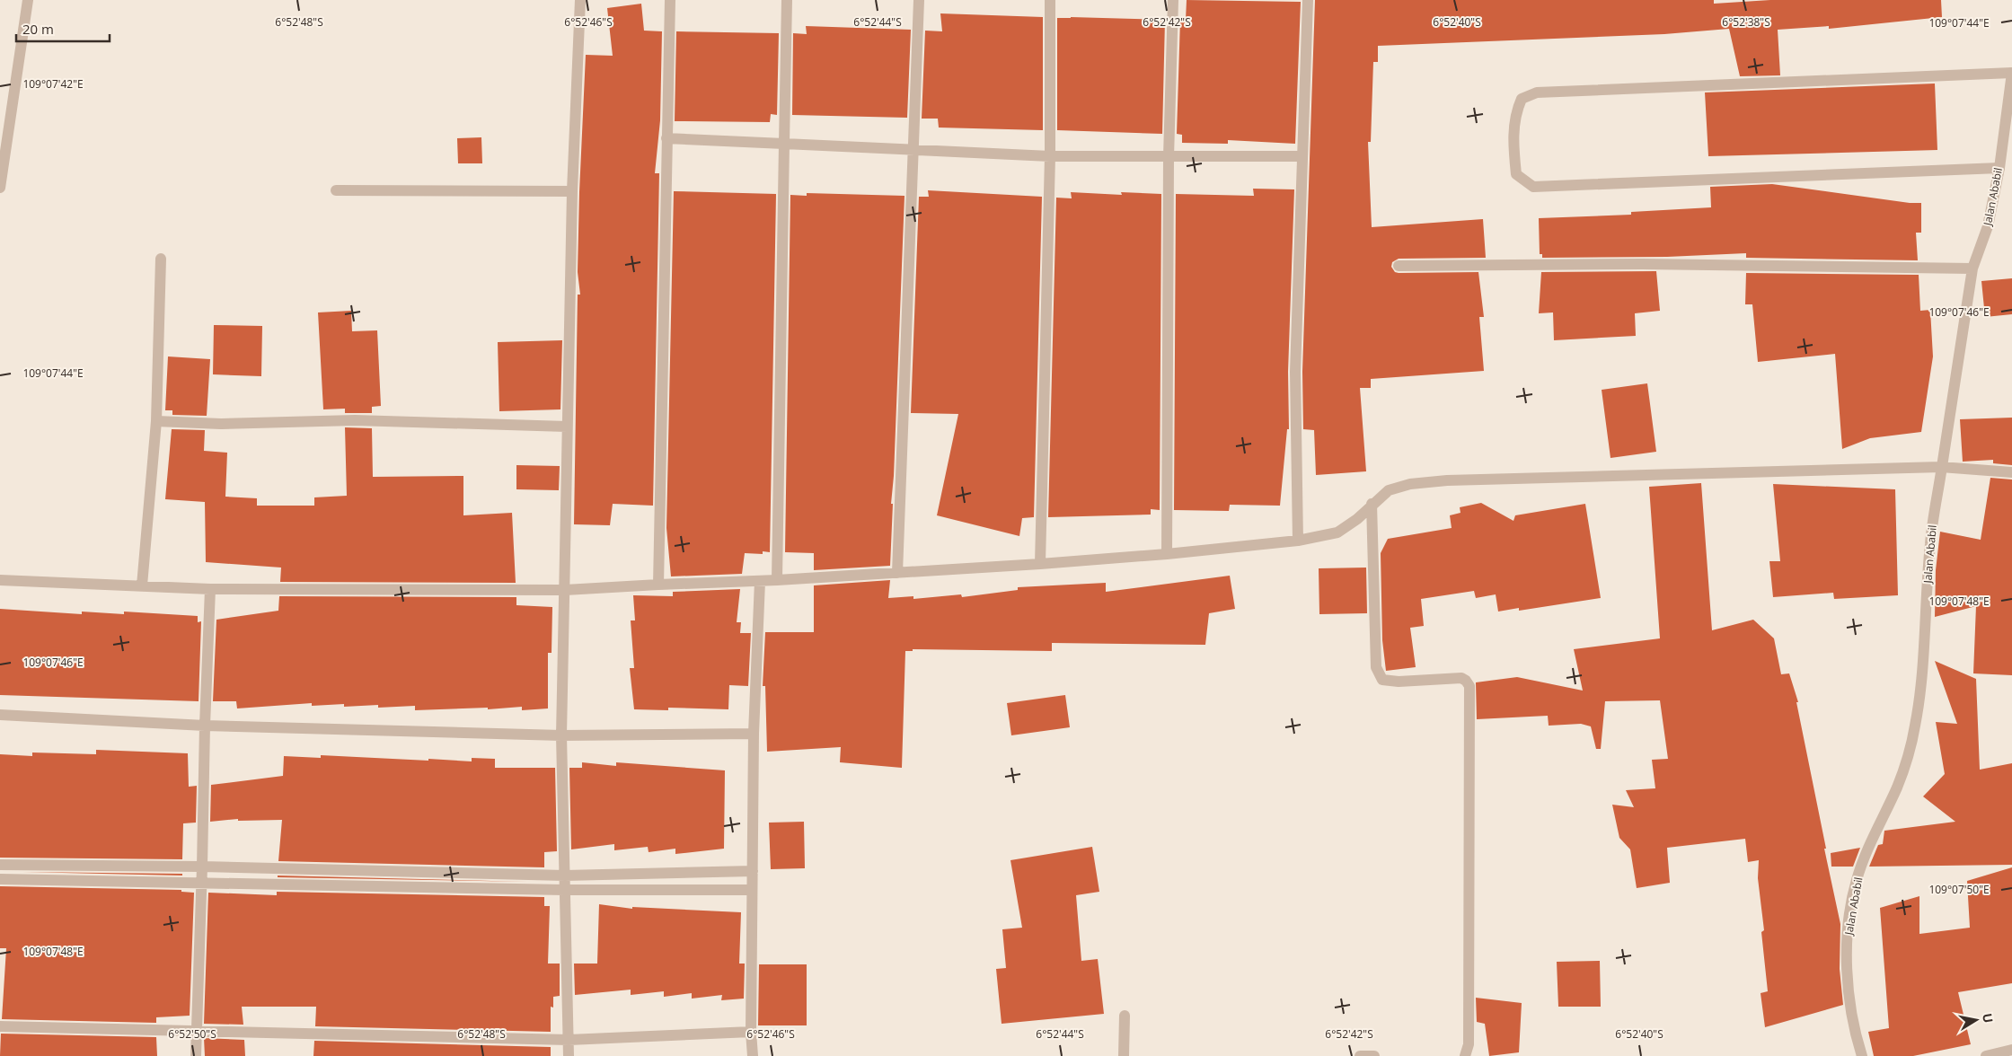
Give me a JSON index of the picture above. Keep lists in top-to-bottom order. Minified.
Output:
{"streets":{"street":["Jalan Ababil"]},"scale_bar":"20 m","north":"right","coordinates":["6°52'48\"S","6°52'46\"S","6°52'44\"S","6°52'42\"S","6°52'40\"S","6°52'38\"S","109°07'44\"E","109°07'42\"E","109°07'46\"E","109°07'48\"E","109°07'50\"E","6°52'50\"S"]}
